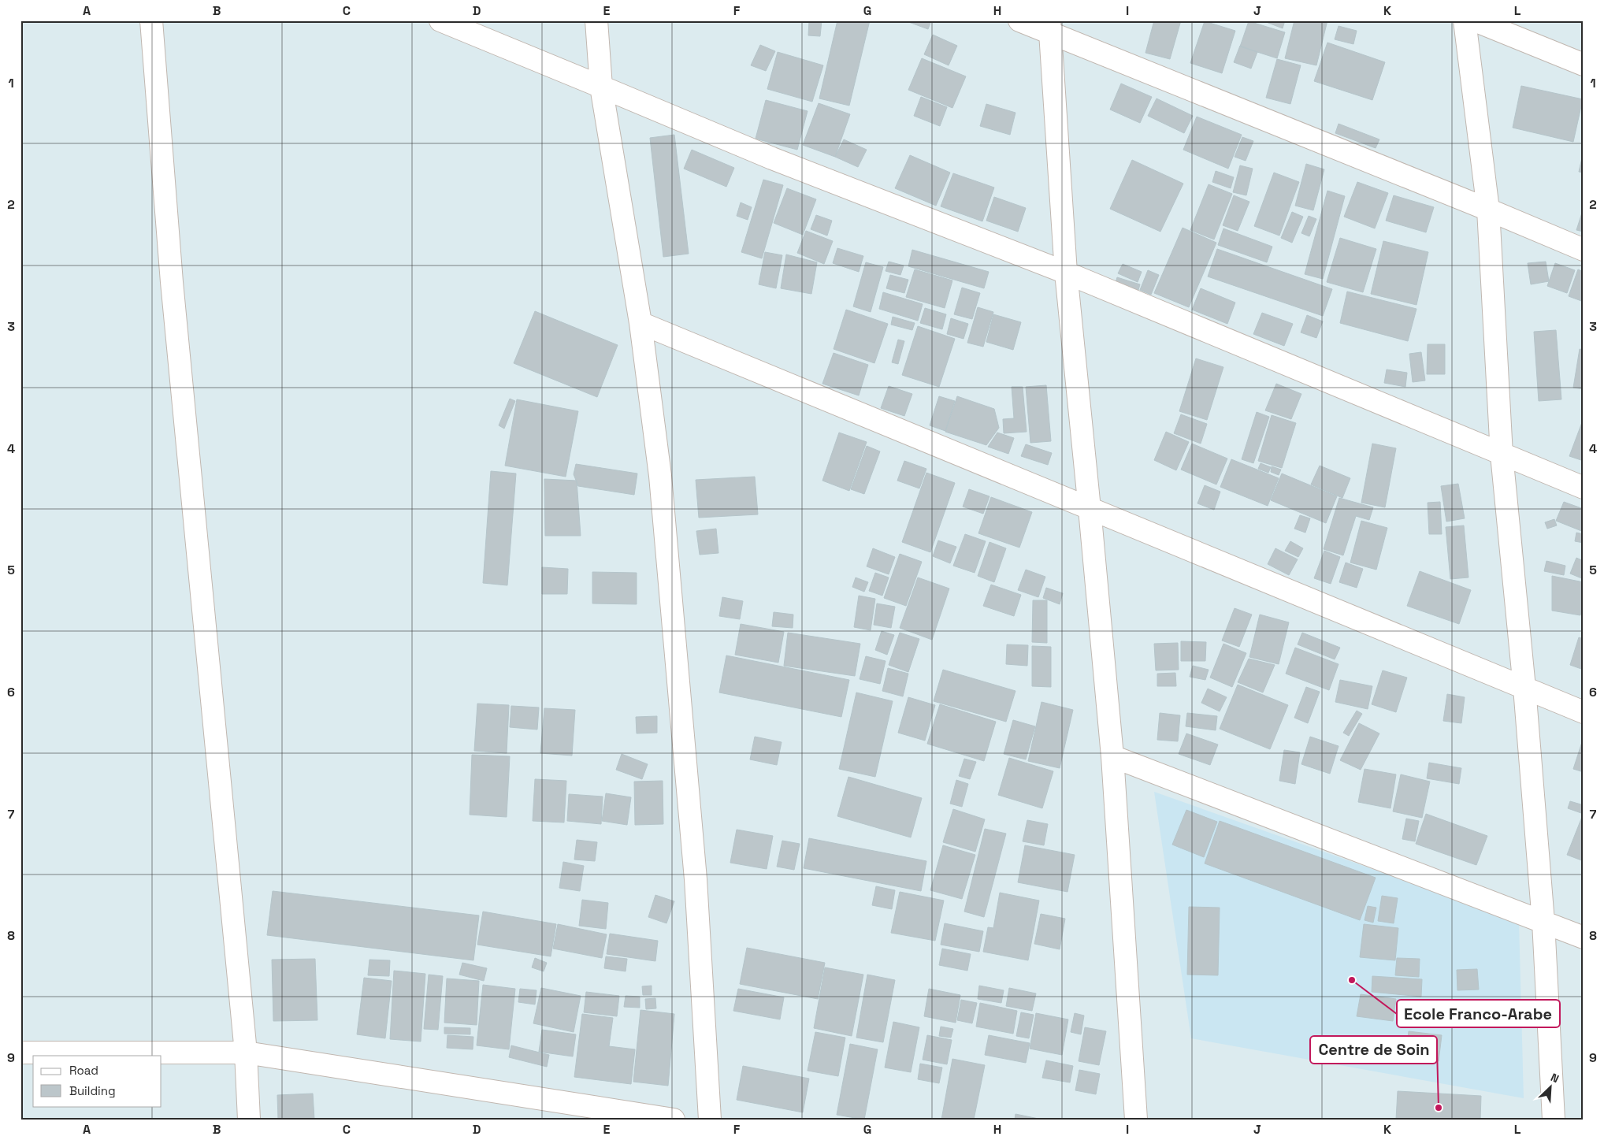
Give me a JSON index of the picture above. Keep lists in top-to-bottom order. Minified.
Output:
{"places":["Ecole Franco-Arabe","Centre de Soin"],"legend":["Road","Building"],"north":"top right","grid":{"columns":["A","B","C","D","E","F","G","H","I","J","K","L"],"rows":["1","2","3","4","5","6","7","8","9"]}}
